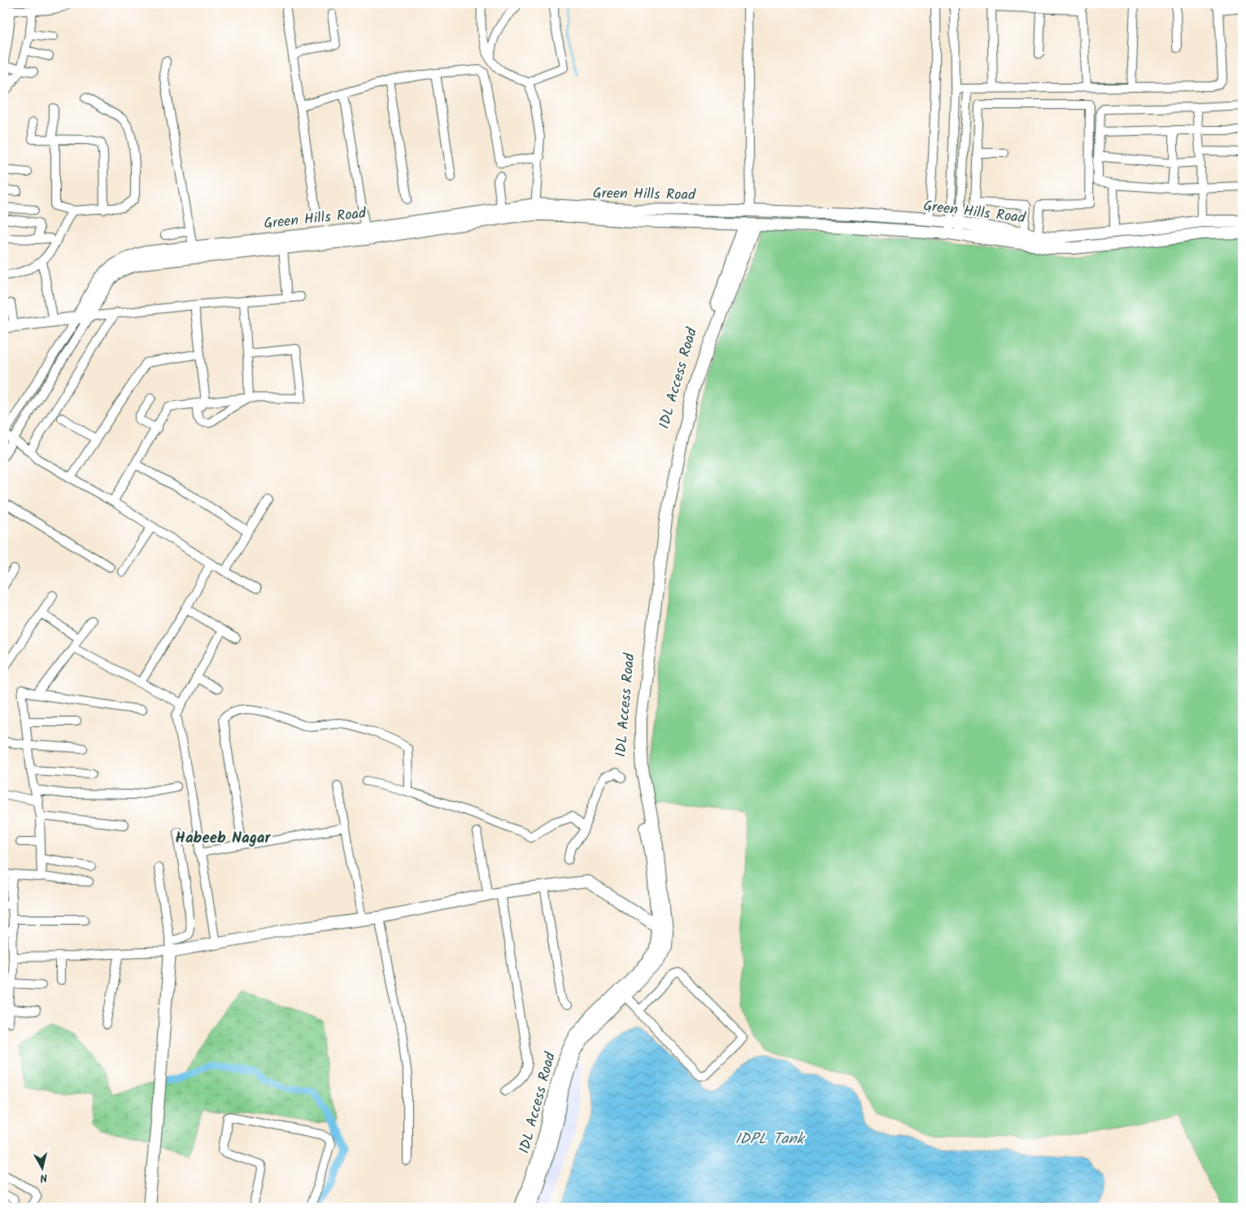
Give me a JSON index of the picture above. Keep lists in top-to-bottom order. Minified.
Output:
{"streets":{"street":["Green Hills Road","IDL Access Road"]},"crossings":[["Green Hills Road","IDL Access Road"]],"districts":["Habeeb Nagar"],"water":["IDPL Tank"],"north":"bottom"}
